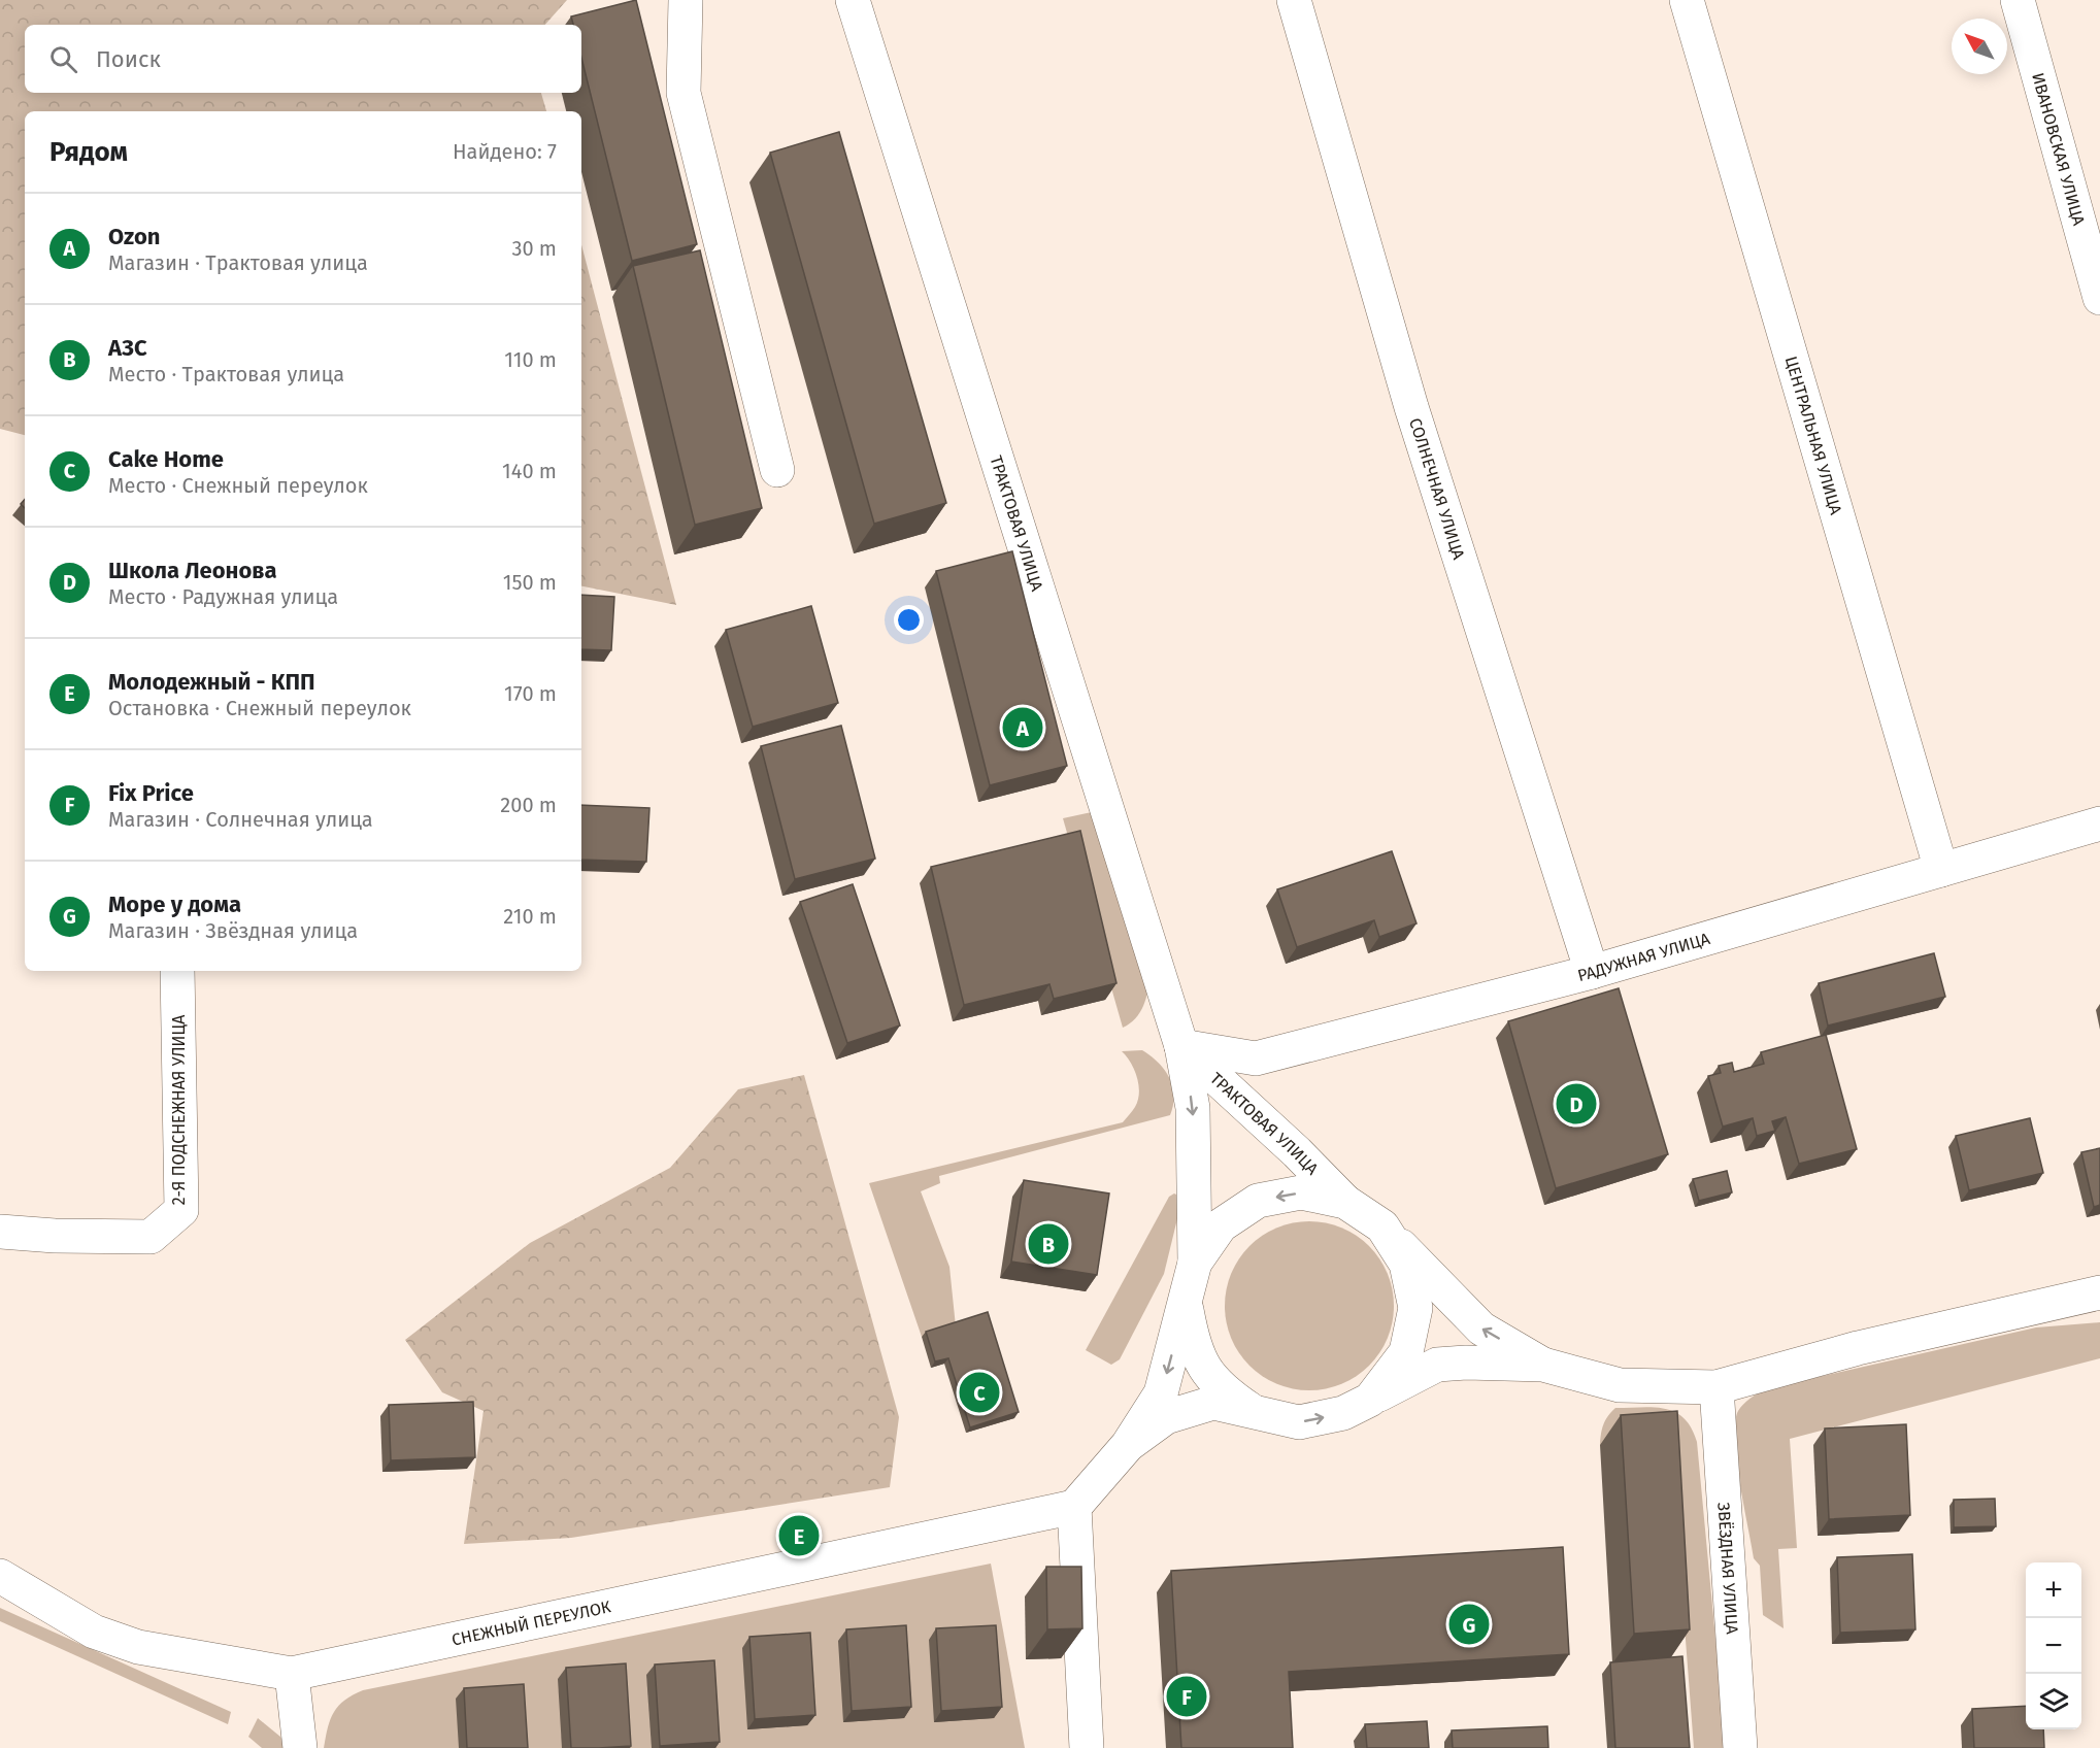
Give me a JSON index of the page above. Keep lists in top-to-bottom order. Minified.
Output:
{"streets":{"street":["ИВАНОВСКАЯ УЛИЦА","ЦЕНТРАЛЬНАЯ УЛИЦА","СОЛНЕЧНАЯ УЛИЦА","ТРАКТОВАЯ УЛИЦА","РАДУЖНАЯ УЛИЦА","2-Я ПОДСНЕЖНАЯ УЛИЦА","ЗВЁЗДНАЯ УЛИЦА","СНЕЖНЫЙ ПЕРЕУЛОК"]},"crossings":[["ЦЕНТРАЛЬНАЯ УЛИЦА","РАДУЖНАЯ УЛИЦА"],["СОЛНЕЧНАЯ УЛИЦА","РАДУЖНАЯ УЛИЦА"],["ТРАКТОВАЯ УЛИЦА","РАДУЖНАЯ УЛИЦА"]],"north":"top left","page":{"search":"Поиск","heading":["Рядом","Найдено: 7"],"list":[{"mark":"A","name":"Ozon","note":"Магазин · Трактовая улица","value":"30 m"},{"mark":"B","name":"АЗС","note":"Место · Трактовая улица","value":"110 m"},{"mark":"C","name":"Cake Home","note":"Место · Снежный переулок","value":"140 m"},{"mark":"D","name":"Школа Леонова","note":"Место · Радужная улица","value":"150 m"},{"mark":"E","name":"Молодежный - КПП","note":"Остановка · Снежный переулок","value":"170 m"},{"mark":"F","name":"Fix Price","note":"Магазин · Солнечная улица","value":"200 m"},{"mark":"G","name":"Море у дома","note":"Магазин · Звёздная улица","value":"210 m"}],"pins":["A","D","B","C","E","G","F"],"map_buttons":["+","−"]}}
